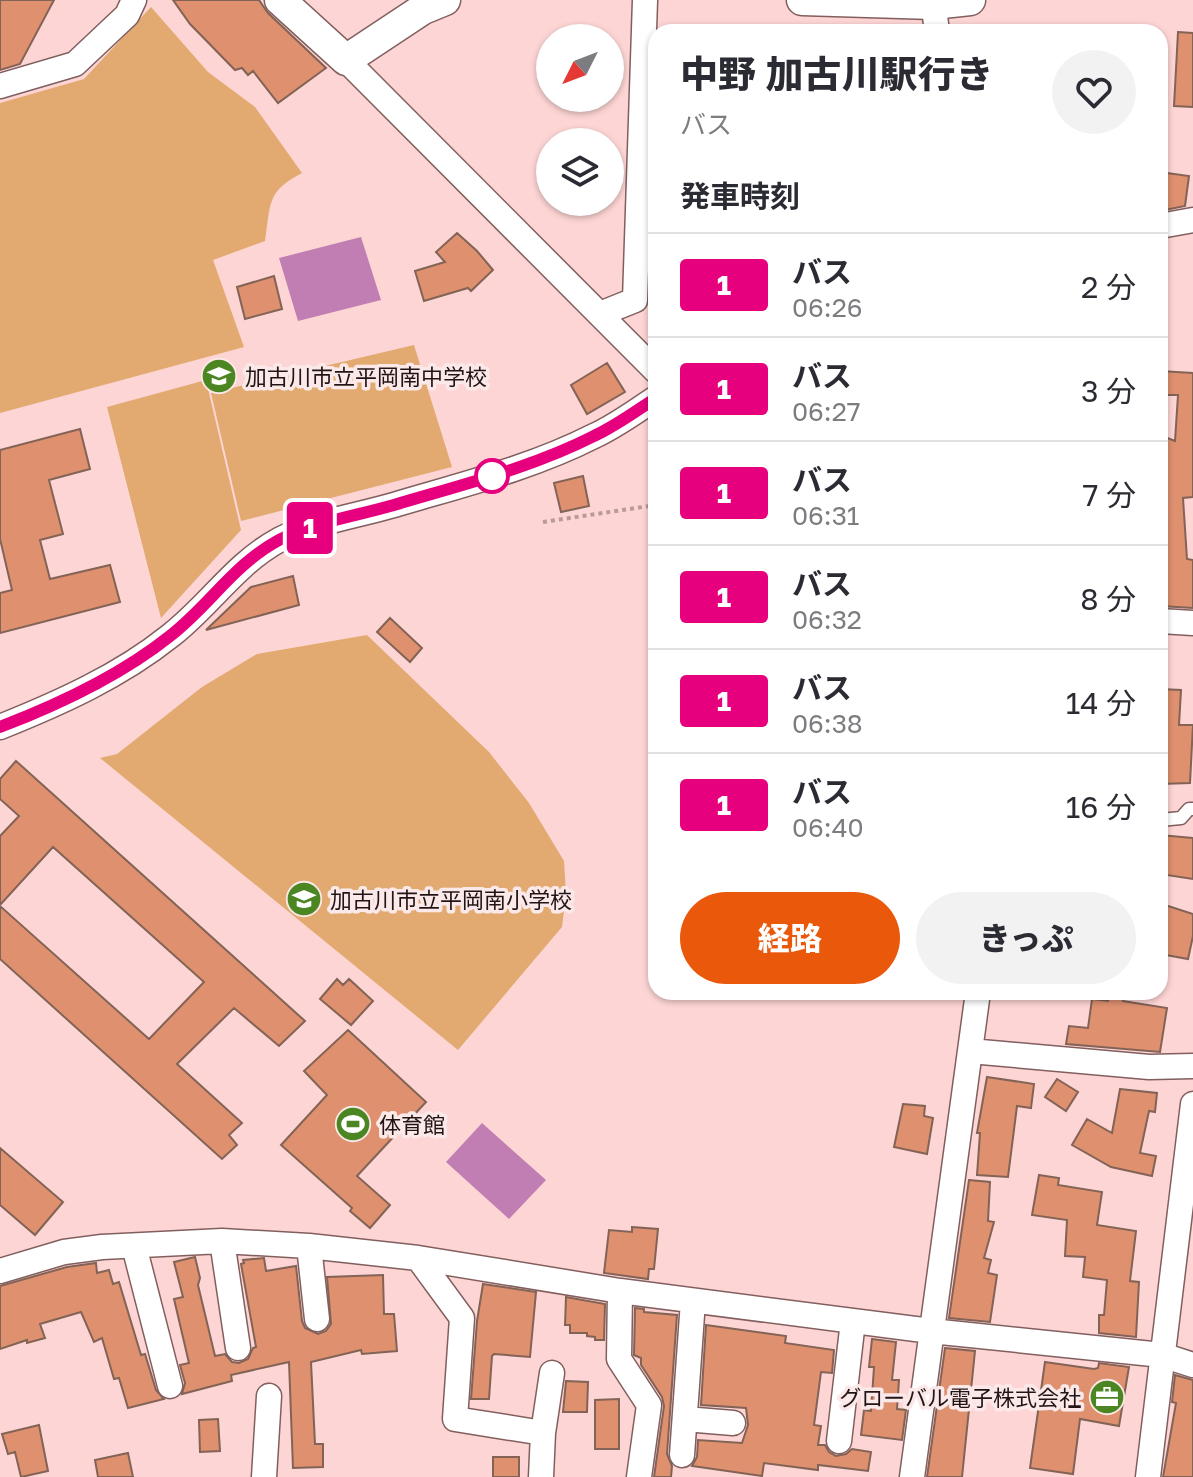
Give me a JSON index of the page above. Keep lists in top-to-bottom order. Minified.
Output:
{"places":{"school or university":["加古川市立平岡南中学校","加古川市立平岡南小学校"],"sports":["体育館"],"office":["グローバル電子株式会社"]},"lines":["bus line 1"],"north":"bottom left","page":{"on_map":"1","heading":[["中野 加古川駅行き","バス"],"発車時刻"],"list":[{"mark":"1","name":"バス","note":"06:26","value":"2 分"},{"mark":"1","name":"バス","note":"06:27","value":"3 分"},{"mark":"1","name":"バス","note":"06:31","value":"7 分"},{"mark":"1","name":"バス","note":"06:32","value":"8 分"},{"mark":"1","name":"バス","note":"06:38","value":"14 分"},{"mark":"1","name":"バス","note":"06:40","value":"16 分"}],"buttons":["経路","きっぷ"]}}
